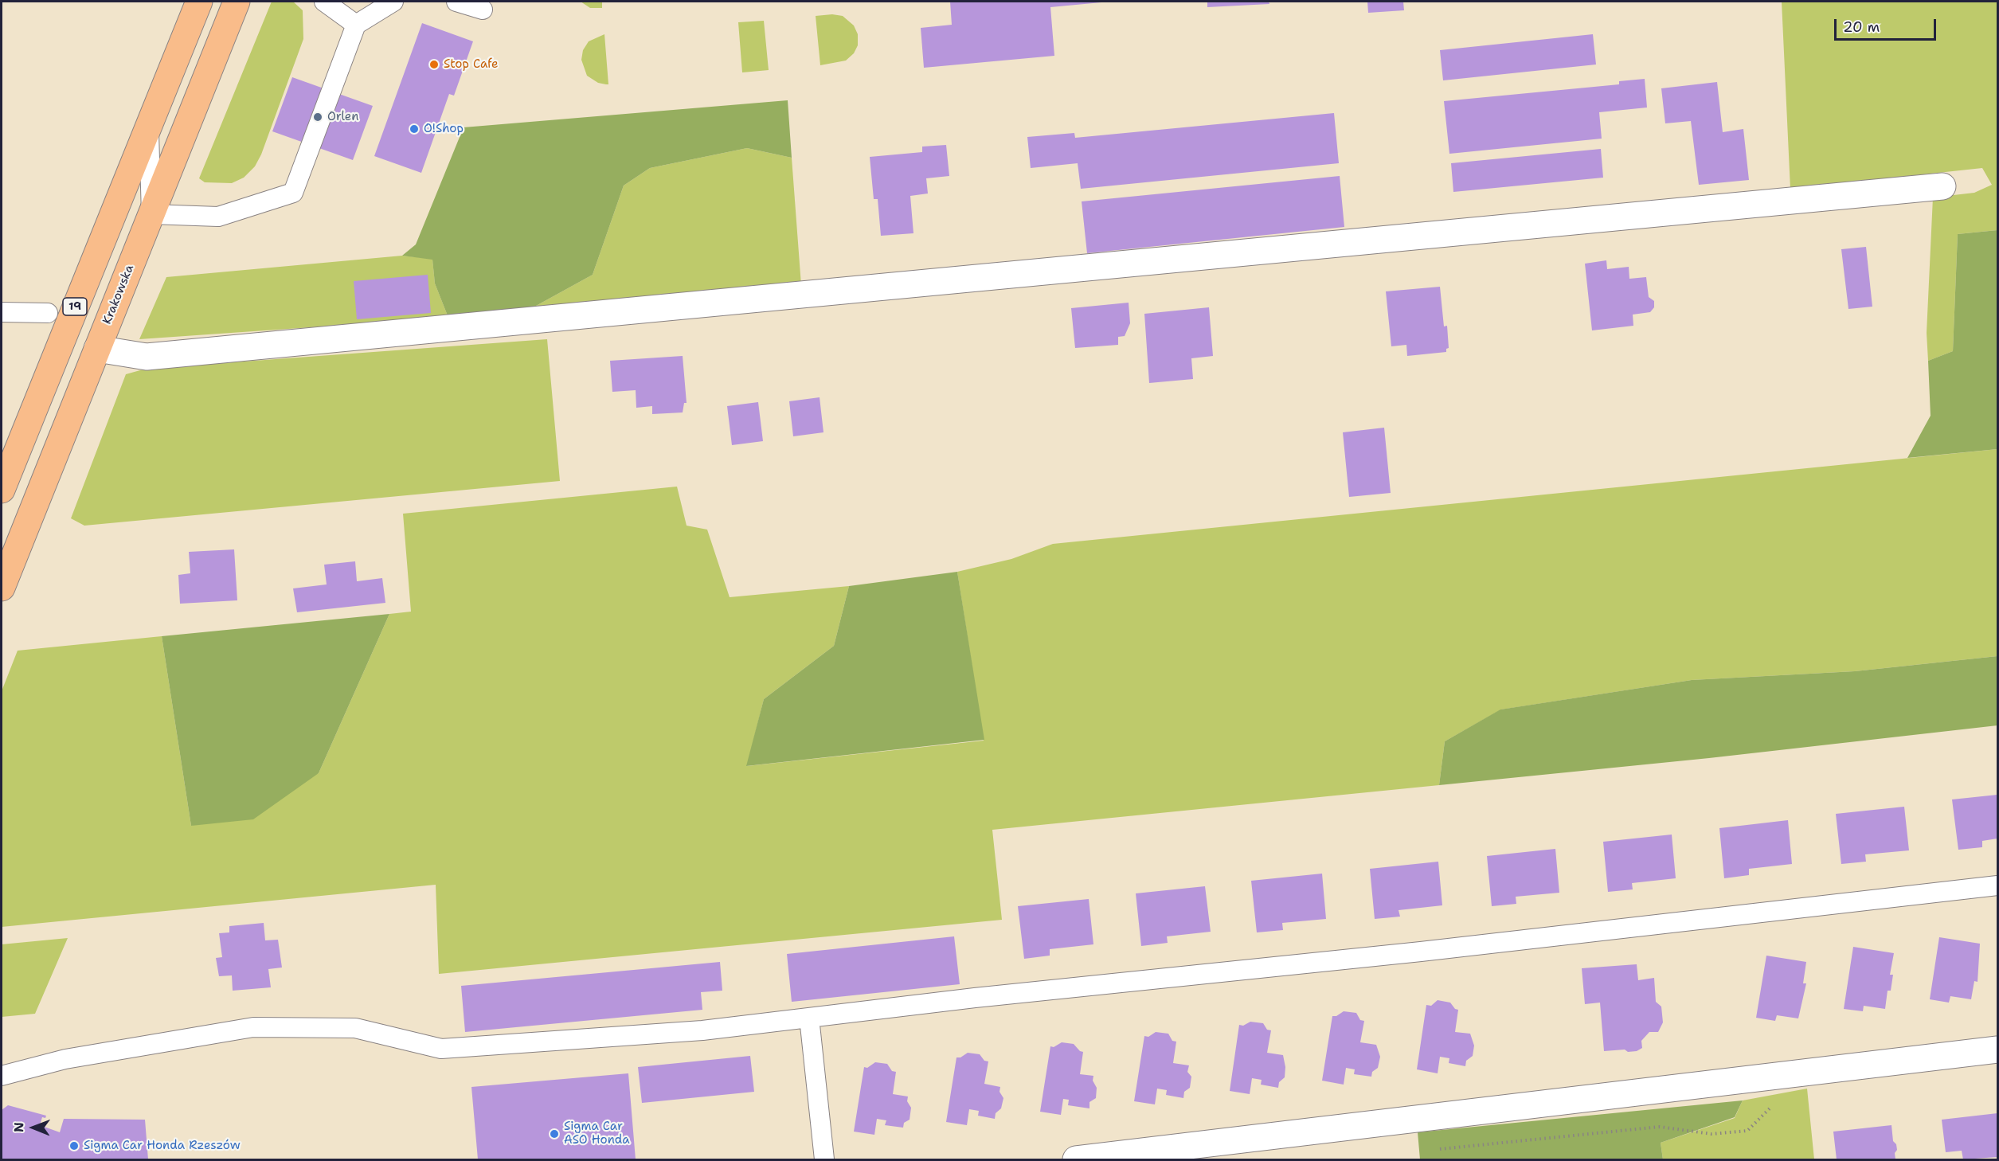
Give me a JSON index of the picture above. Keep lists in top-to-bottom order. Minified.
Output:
{"streets":{"main road":["Krakowska","19"]},"places":["Stop Cafe","Orlen","O!Shop","Sigma Car ASO Honda","Sigma Car Honda Rzeszów"],"scale_bar":"20 m","north":"left"}
